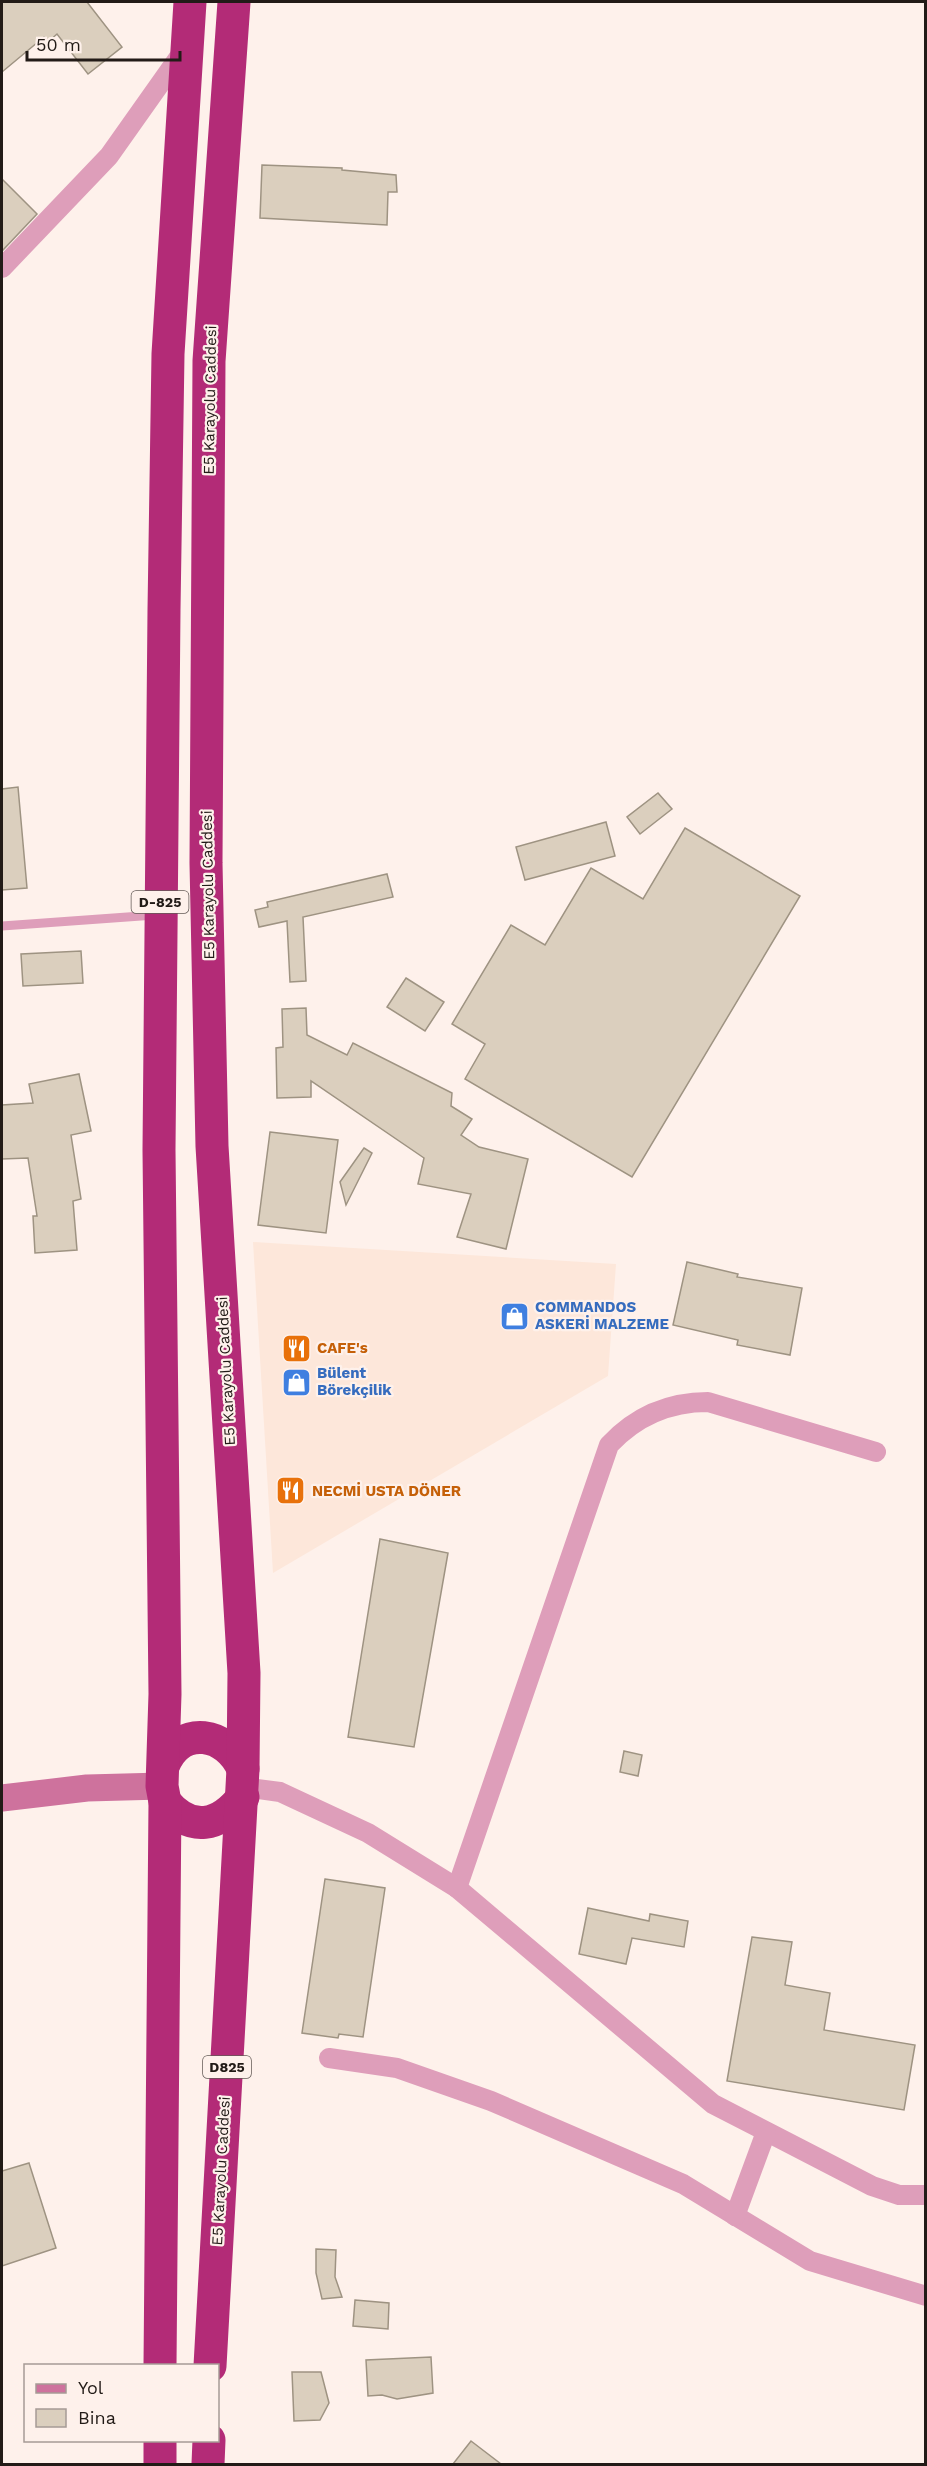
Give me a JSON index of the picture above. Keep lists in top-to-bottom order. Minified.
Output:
{"streets":{"highway":["E5 Karayolu Caddesi","D-825","D825"]},"crossings":[["E5 Karayolu Caddesi","D-825"]],"places":{"shop":["COMMANDOS ASKERİ MALZEME","Bülent Börekçilik"],"restaurant":["CAFE's","NECMİ USTA DÖNER"]},"legend":["Yol","Bina"],"scale_bar":"50 m"}
